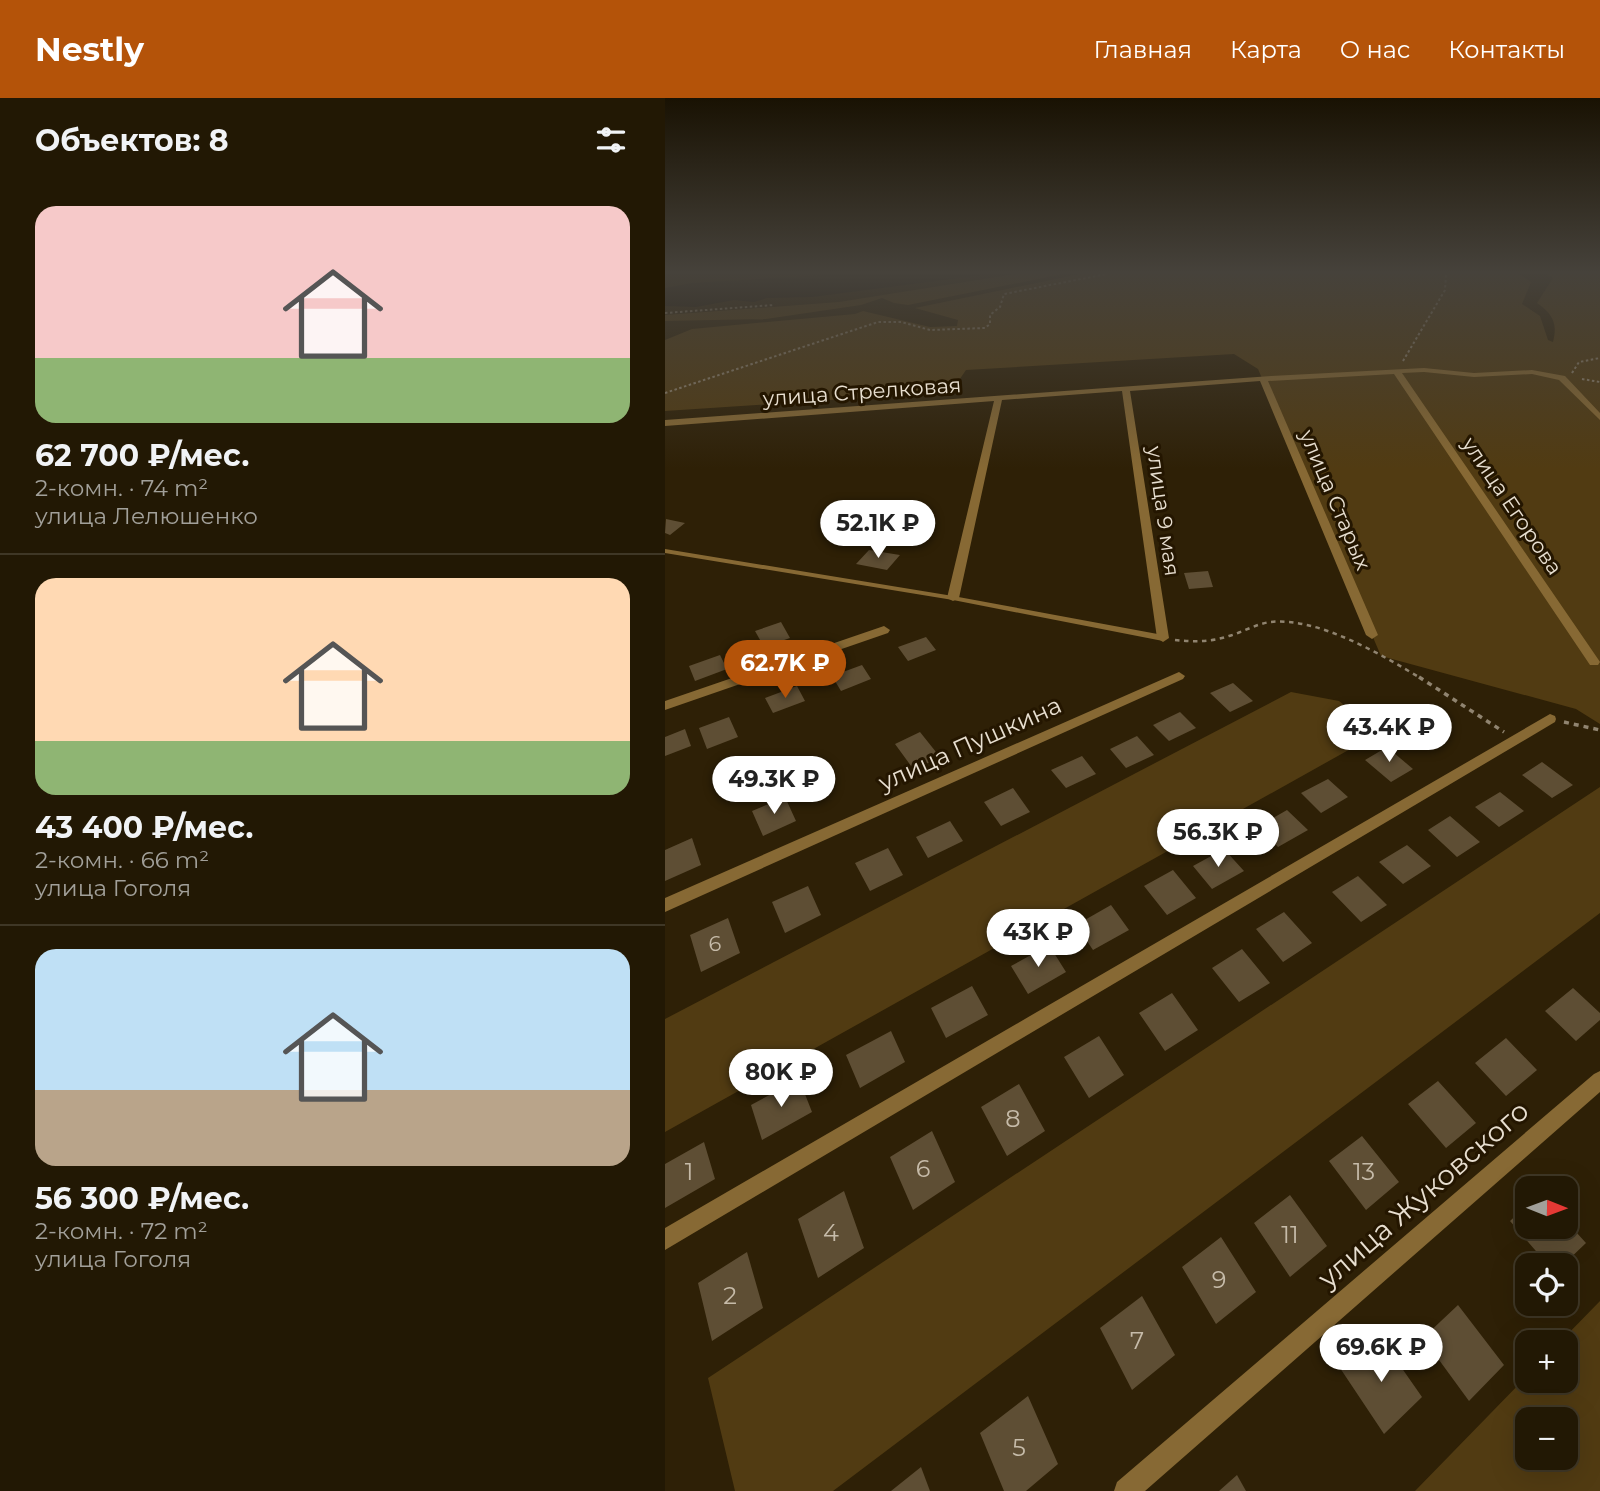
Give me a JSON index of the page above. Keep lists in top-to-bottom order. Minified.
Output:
{"streets":{"street":["улица Стрелковая","улица Старых","улица Егорова","улица 9 мая","улица Пушкина","улица Жуковского"]},"crossings":[["улица Стрелковая","улица Старых"],["улица Стрелковая","улица Егорова"],["улица Стрелковая","улица 9 мая"]],"house_numbers":["6","8","6","1","13","4","11","9","2","7","5"],"north":"right","page":{"header":"Nestly","nav":["Главная","Карта","О нас","Контакты"],"heading":"Объектов: 8","list":[{"name":"62 700 ₽/мес.","note":"2-комн. · 74 m² · улица Лелюшенко"},{"name":"43 400 ₽/мес.","note":"2-комн. · 66 m² · улица Гоголя"},{"name":"56 300 ₽/мес.","note":"2-комн. · 72 m² · улица Гоголя"}],"price":["52.1K ₽","62.7K ₽","43.4K ₽","49.3K ₽","56.3K ₽","43K ₽","80K ₽","69.6K ₽"],"map_buttons":["+","−"]}}
